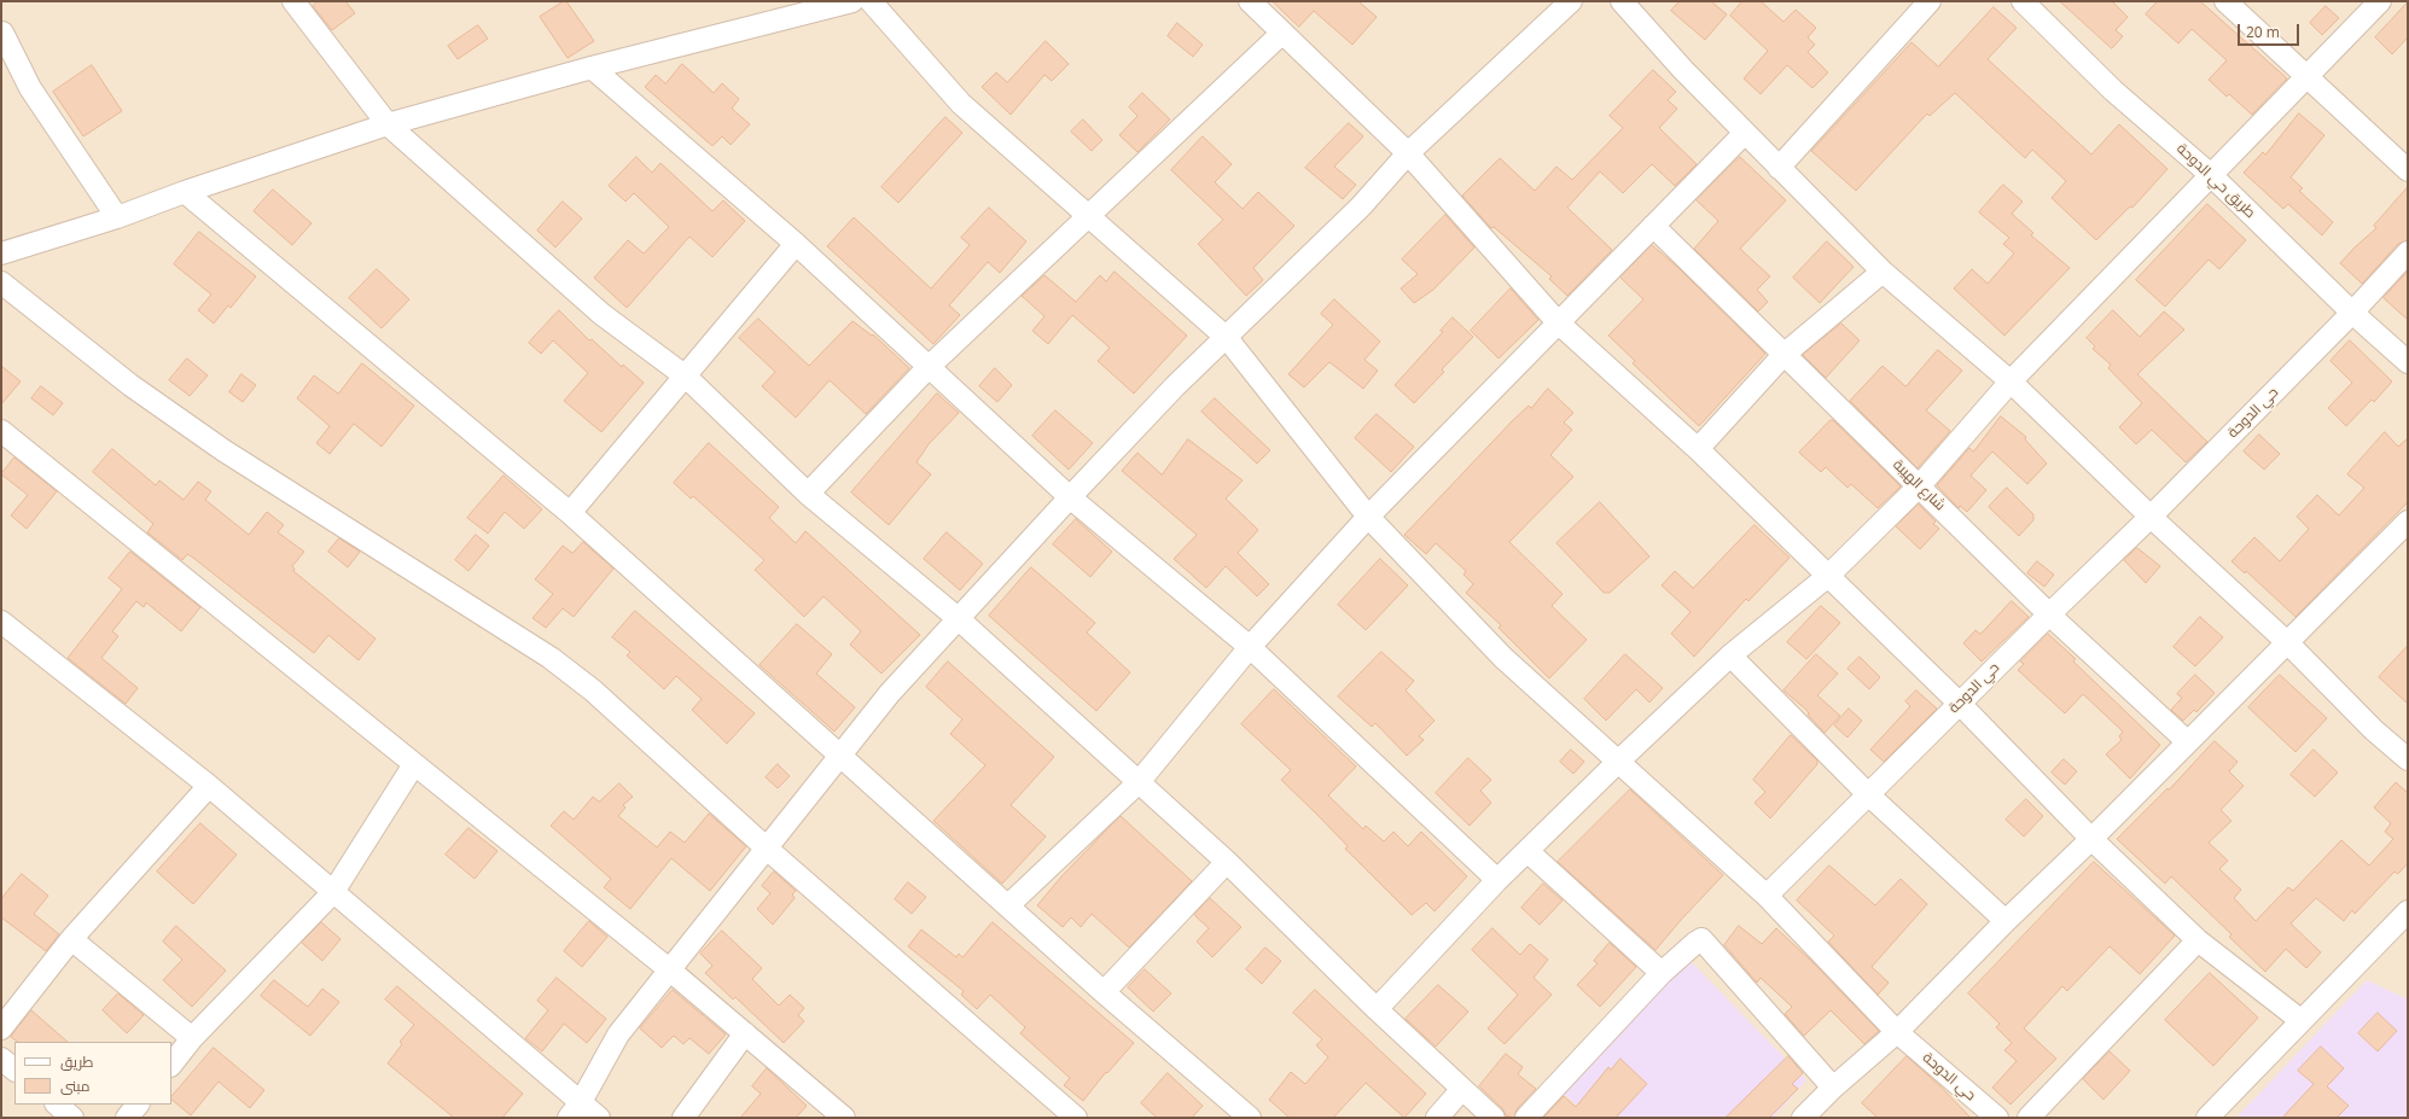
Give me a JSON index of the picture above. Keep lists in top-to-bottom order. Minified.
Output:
{"streets":{"street":["طريق حي الدوحة","حي الدوحة","شارع الهيبة"]},"crossings":[["طريق حي الدوحة","حي الدوحة"],["حي الدوحة","شارع الهيبة"]],"legend":["طريق","مبنى"],"scale_bar":"20 m"}
